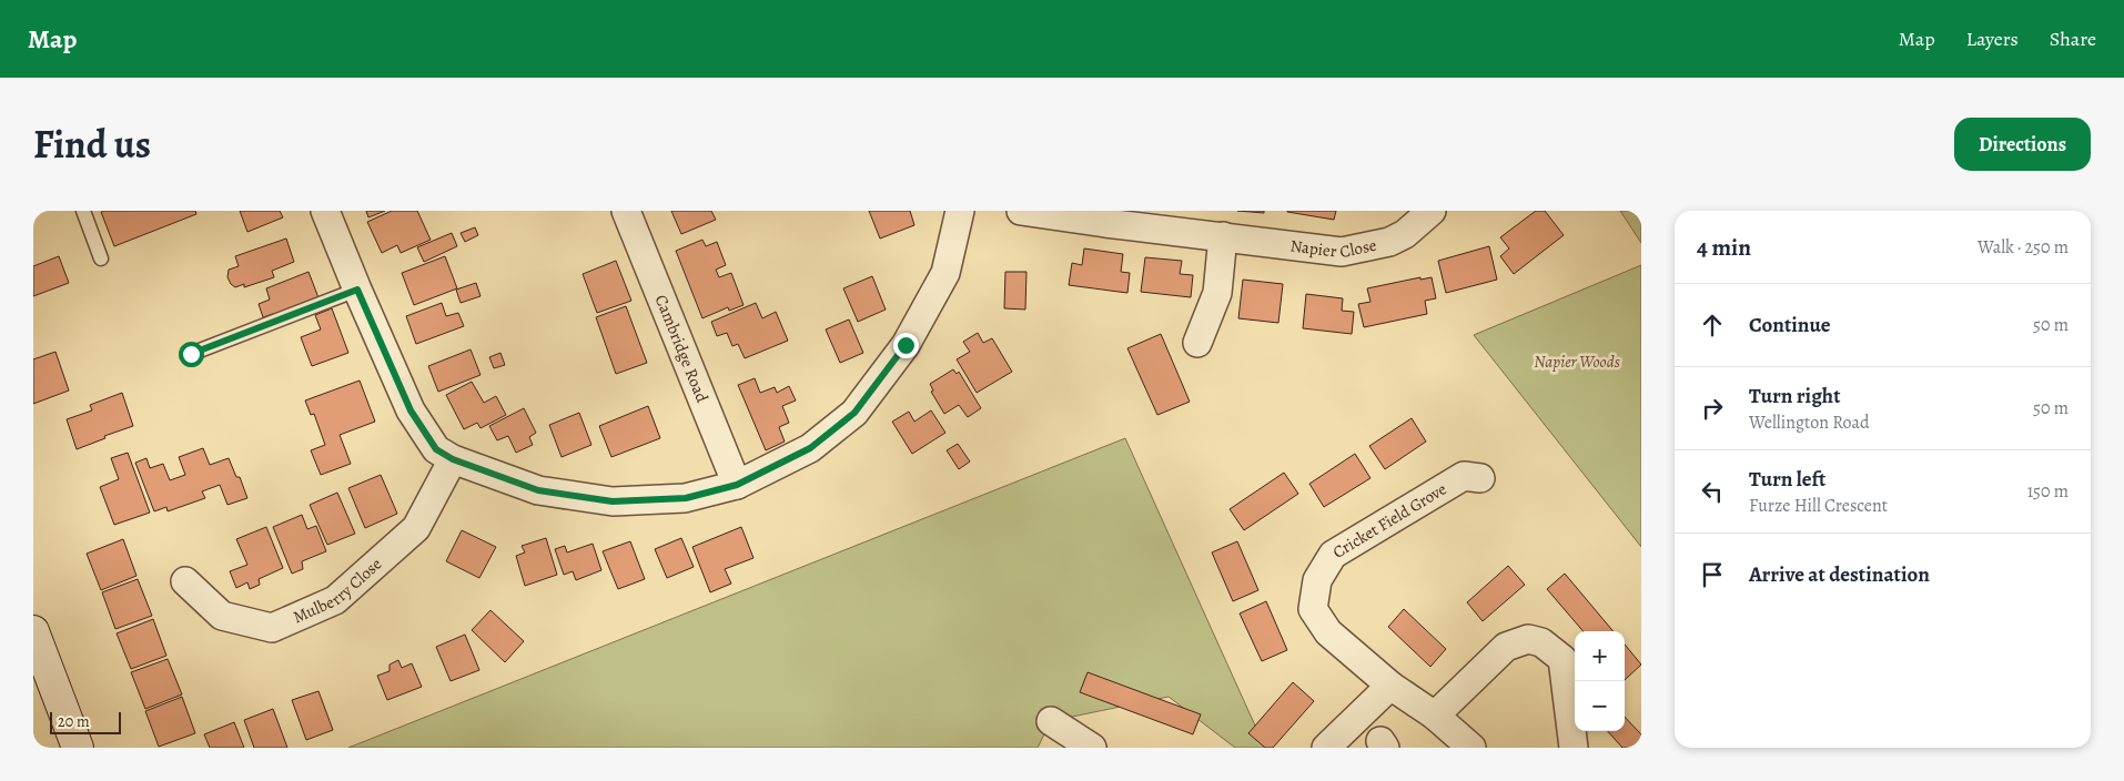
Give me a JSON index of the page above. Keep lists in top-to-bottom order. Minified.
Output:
{"streets":{"street":["Napier Close","Cambridge Road","Cricket Field Grove","Mulberry Close"]},"parks":["Napier Woods"],"scale_bar":"20 m","page":{"header":"Map","nav":["Map","Layers","Share"],"title":"Find us","buttons":"Directions","heading":["4 min","Walk · 250 m"],"list":[["Continue","50 m"],["Turn right","Wellington Road","50 m"],["Turn left","Furze Hill Crescent","150 m"],"Arrive at destination"],"map_buttons":["+","−"],"scale":"20 m"}}
